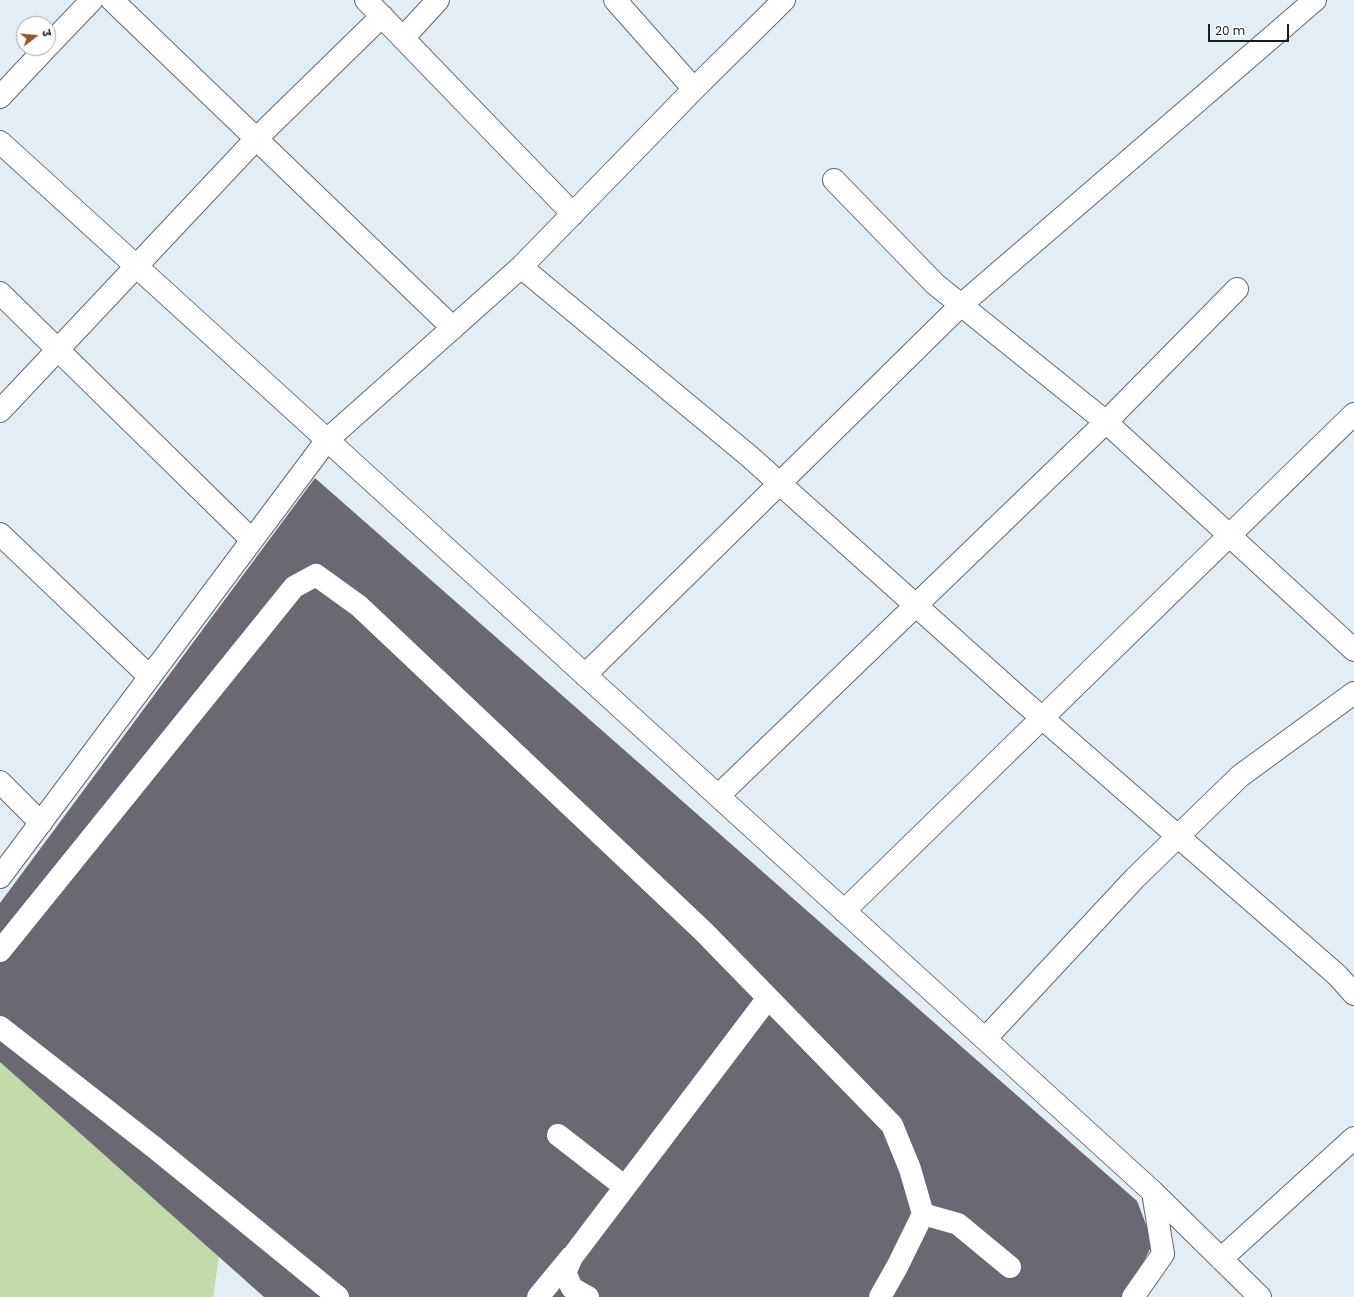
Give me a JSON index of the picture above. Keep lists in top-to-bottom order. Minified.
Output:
{"scale_bar":"20 m","north":"right"}
